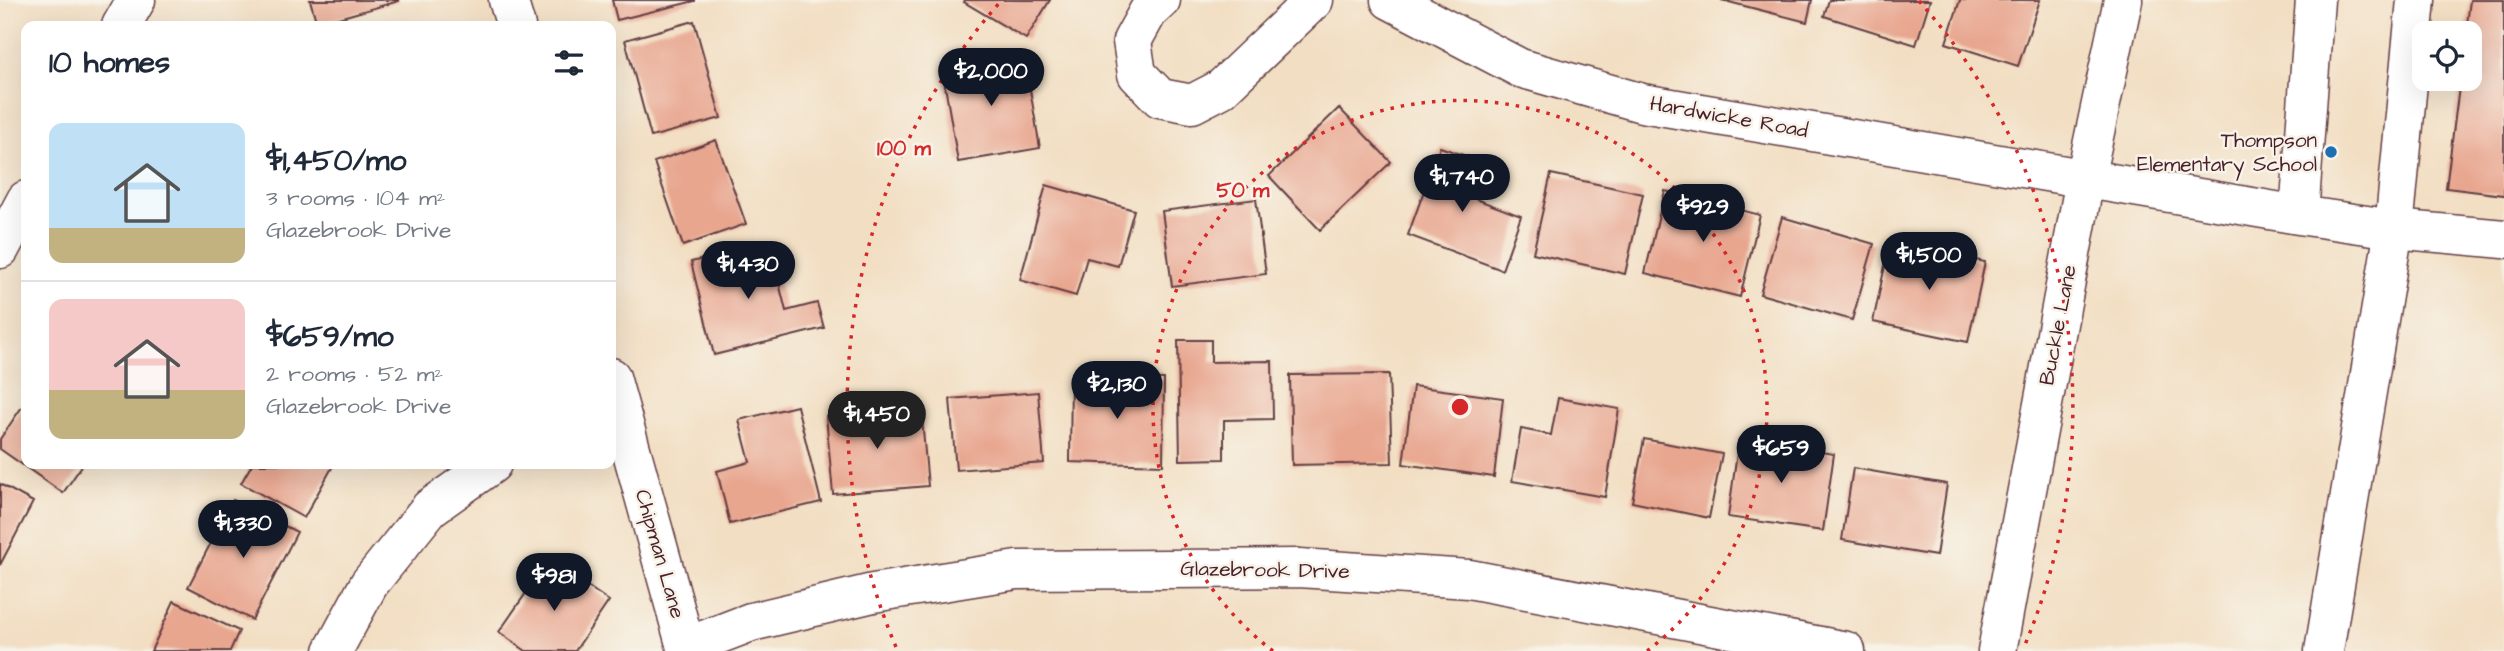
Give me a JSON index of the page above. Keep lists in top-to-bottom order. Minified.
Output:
{"streets":{"street":["Hardwicke Road","Buckle Lane","Chipman Lane","Glazebrook Drive"]},"crossings":[["Hardwicke Road","Buckle Lane"],["Chipman Lane","Glazebrook Drive"]],"places":["Thompson Elementary School"],"page":{"heading":"10 homes","price":["$2,000","$1,740","$929","$1,500","$1,430","$2,130","$1,450","$659","$1,330","$981"],"list":[{"name":"$1,450/mo","note":"3 rooms · 104 m² · Glazebrook Drive"},{"name":"$659/mo","note":"2 rooms · 52 m² · Glazebrook Drive"}]},"rings":["100 m","50 m"]}
